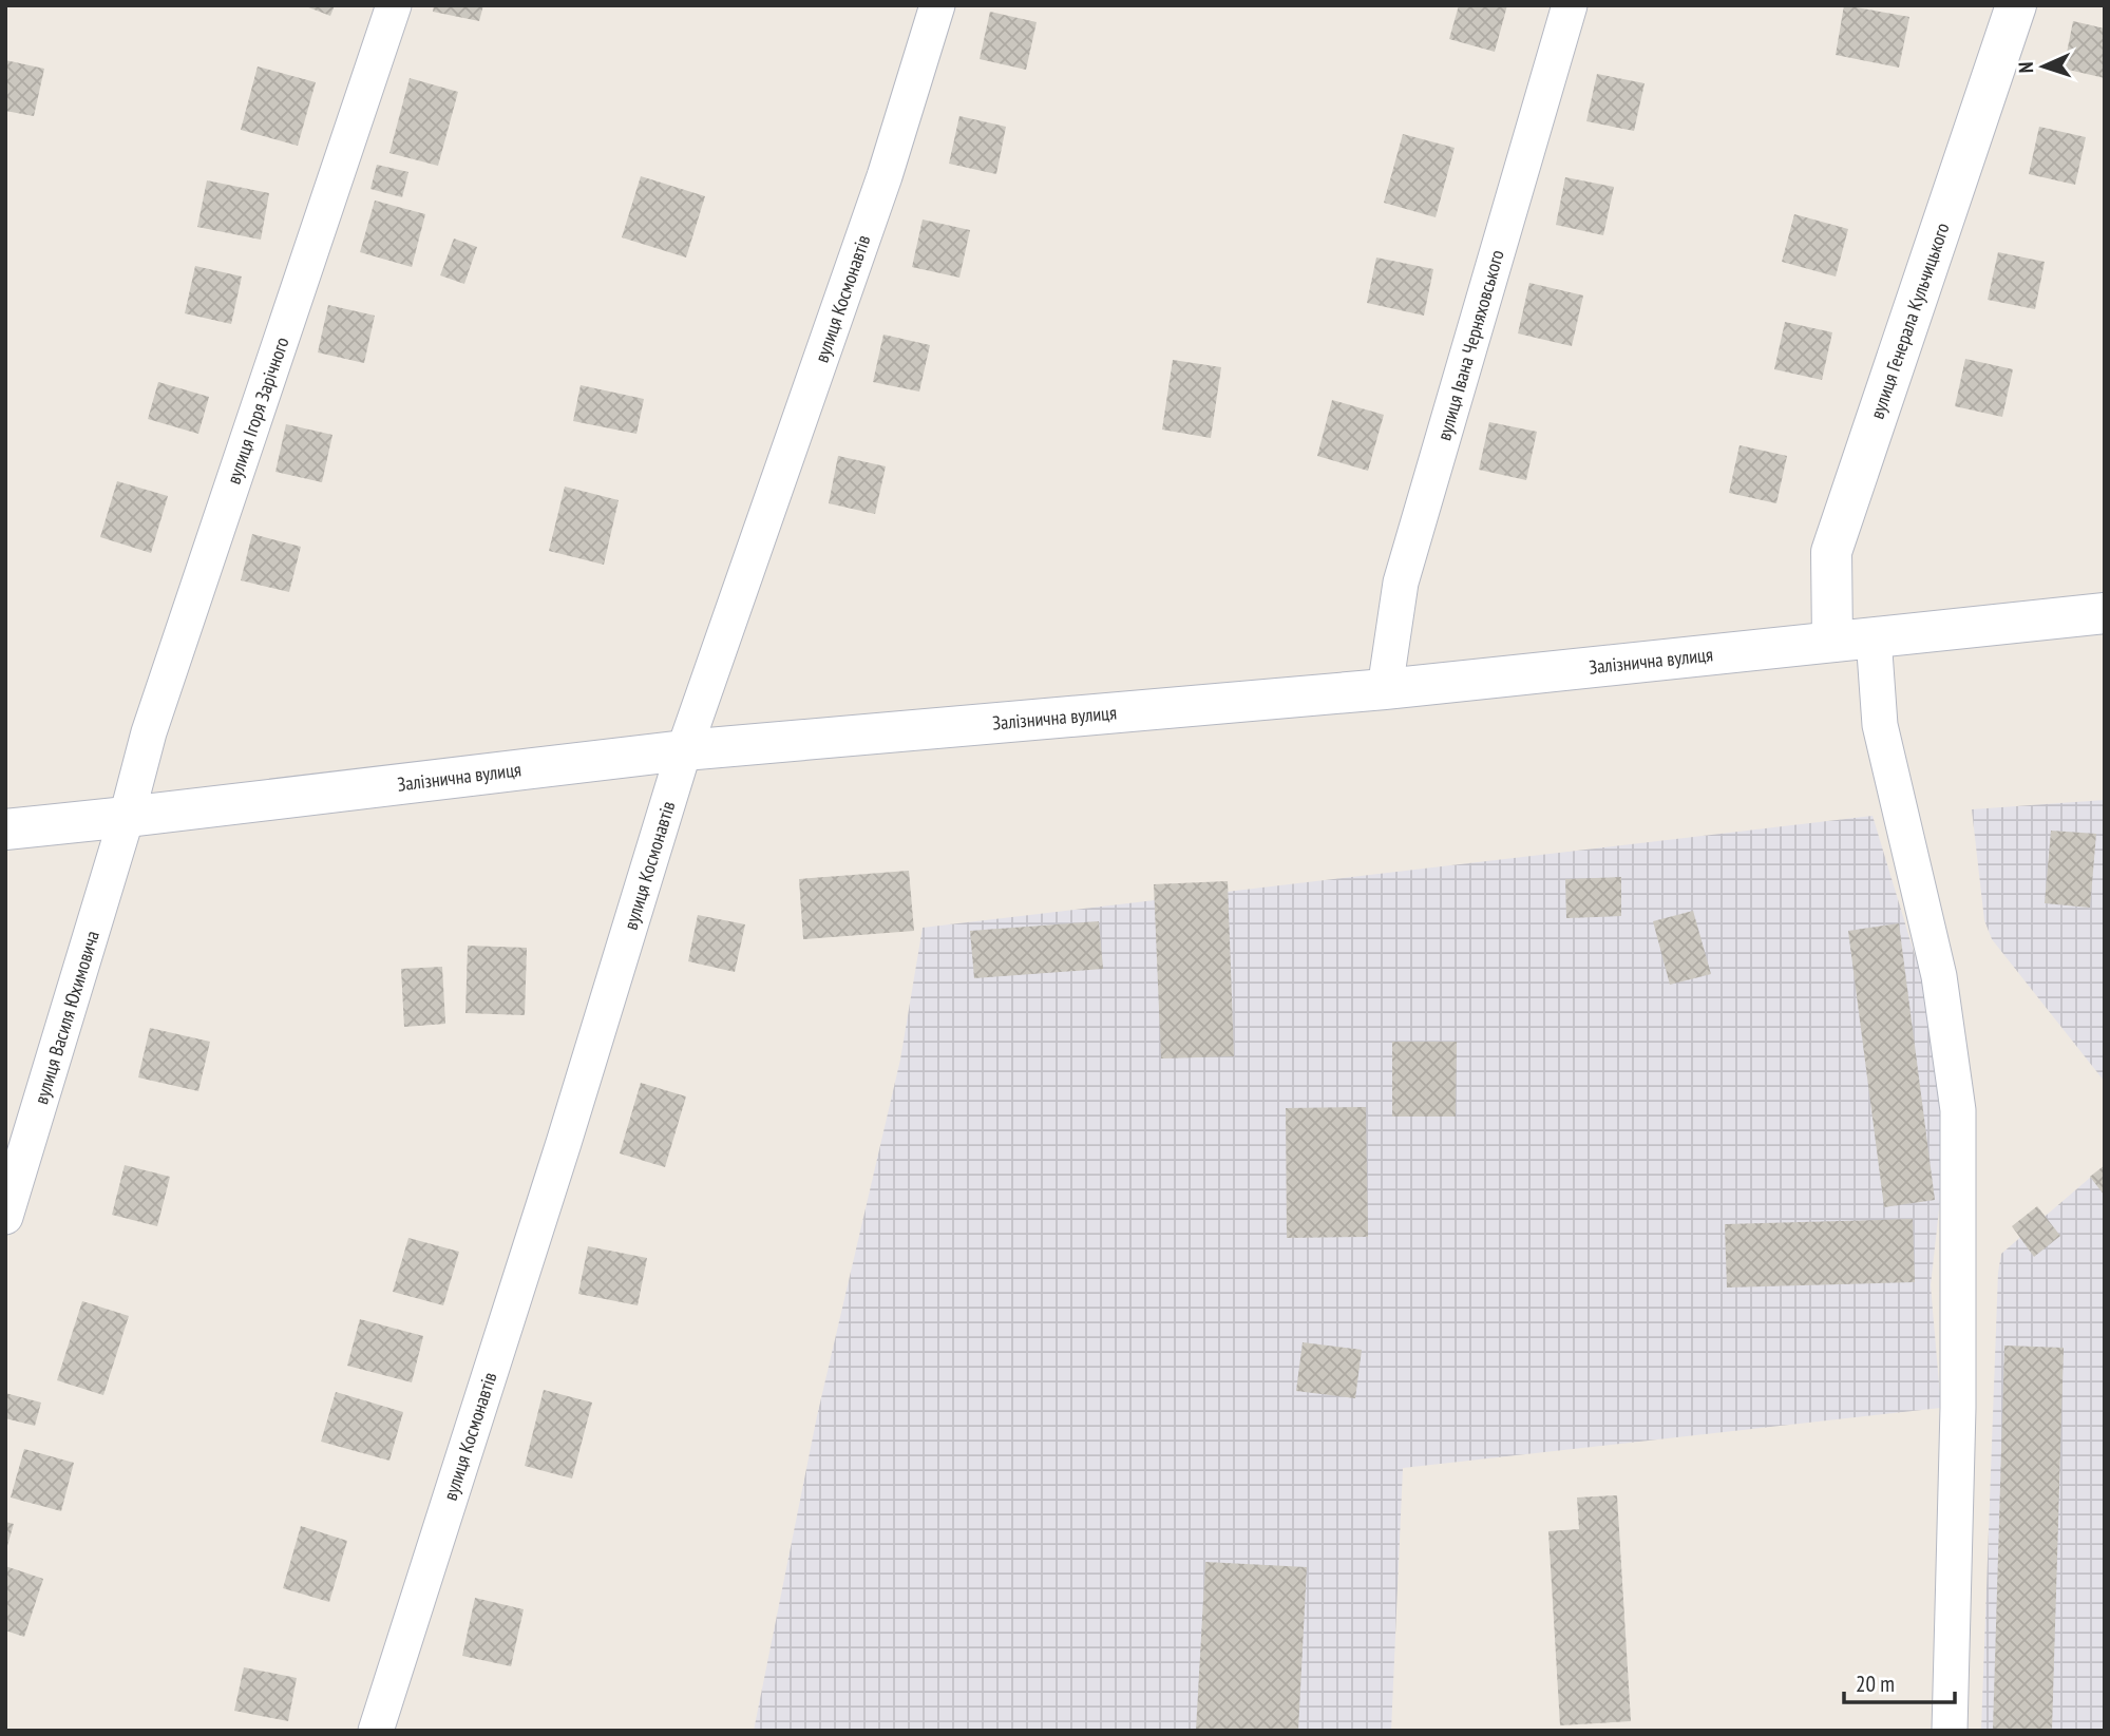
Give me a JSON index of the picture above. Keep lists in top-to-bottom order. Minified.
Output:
{"streets":{"street":["вулиця Космонавтів","вулиця Генерала Кульчицького","вулиця Івана Черняховського","вулиця Ігоря Зарічного","Залізнична вулиця","вулиця Василя Юхимовича"]},"crossings":[["вулиця Космонавтів","Залізнична вулиця"],["вулиця Генерала Кульчицького","Залізнична вулиця"],["вулиця Івана Черняховського","Залізнична вулиця"],["вулиця Ігоря Зарічного","Залізнична вулиця"],["вулиця Ігоря Зарічного","вулиця Василя Юхимовича"],["Залізнична вулиця","вулиця Василя Юхимовича"]],"scale_bar":"20 m","north":"left"}
